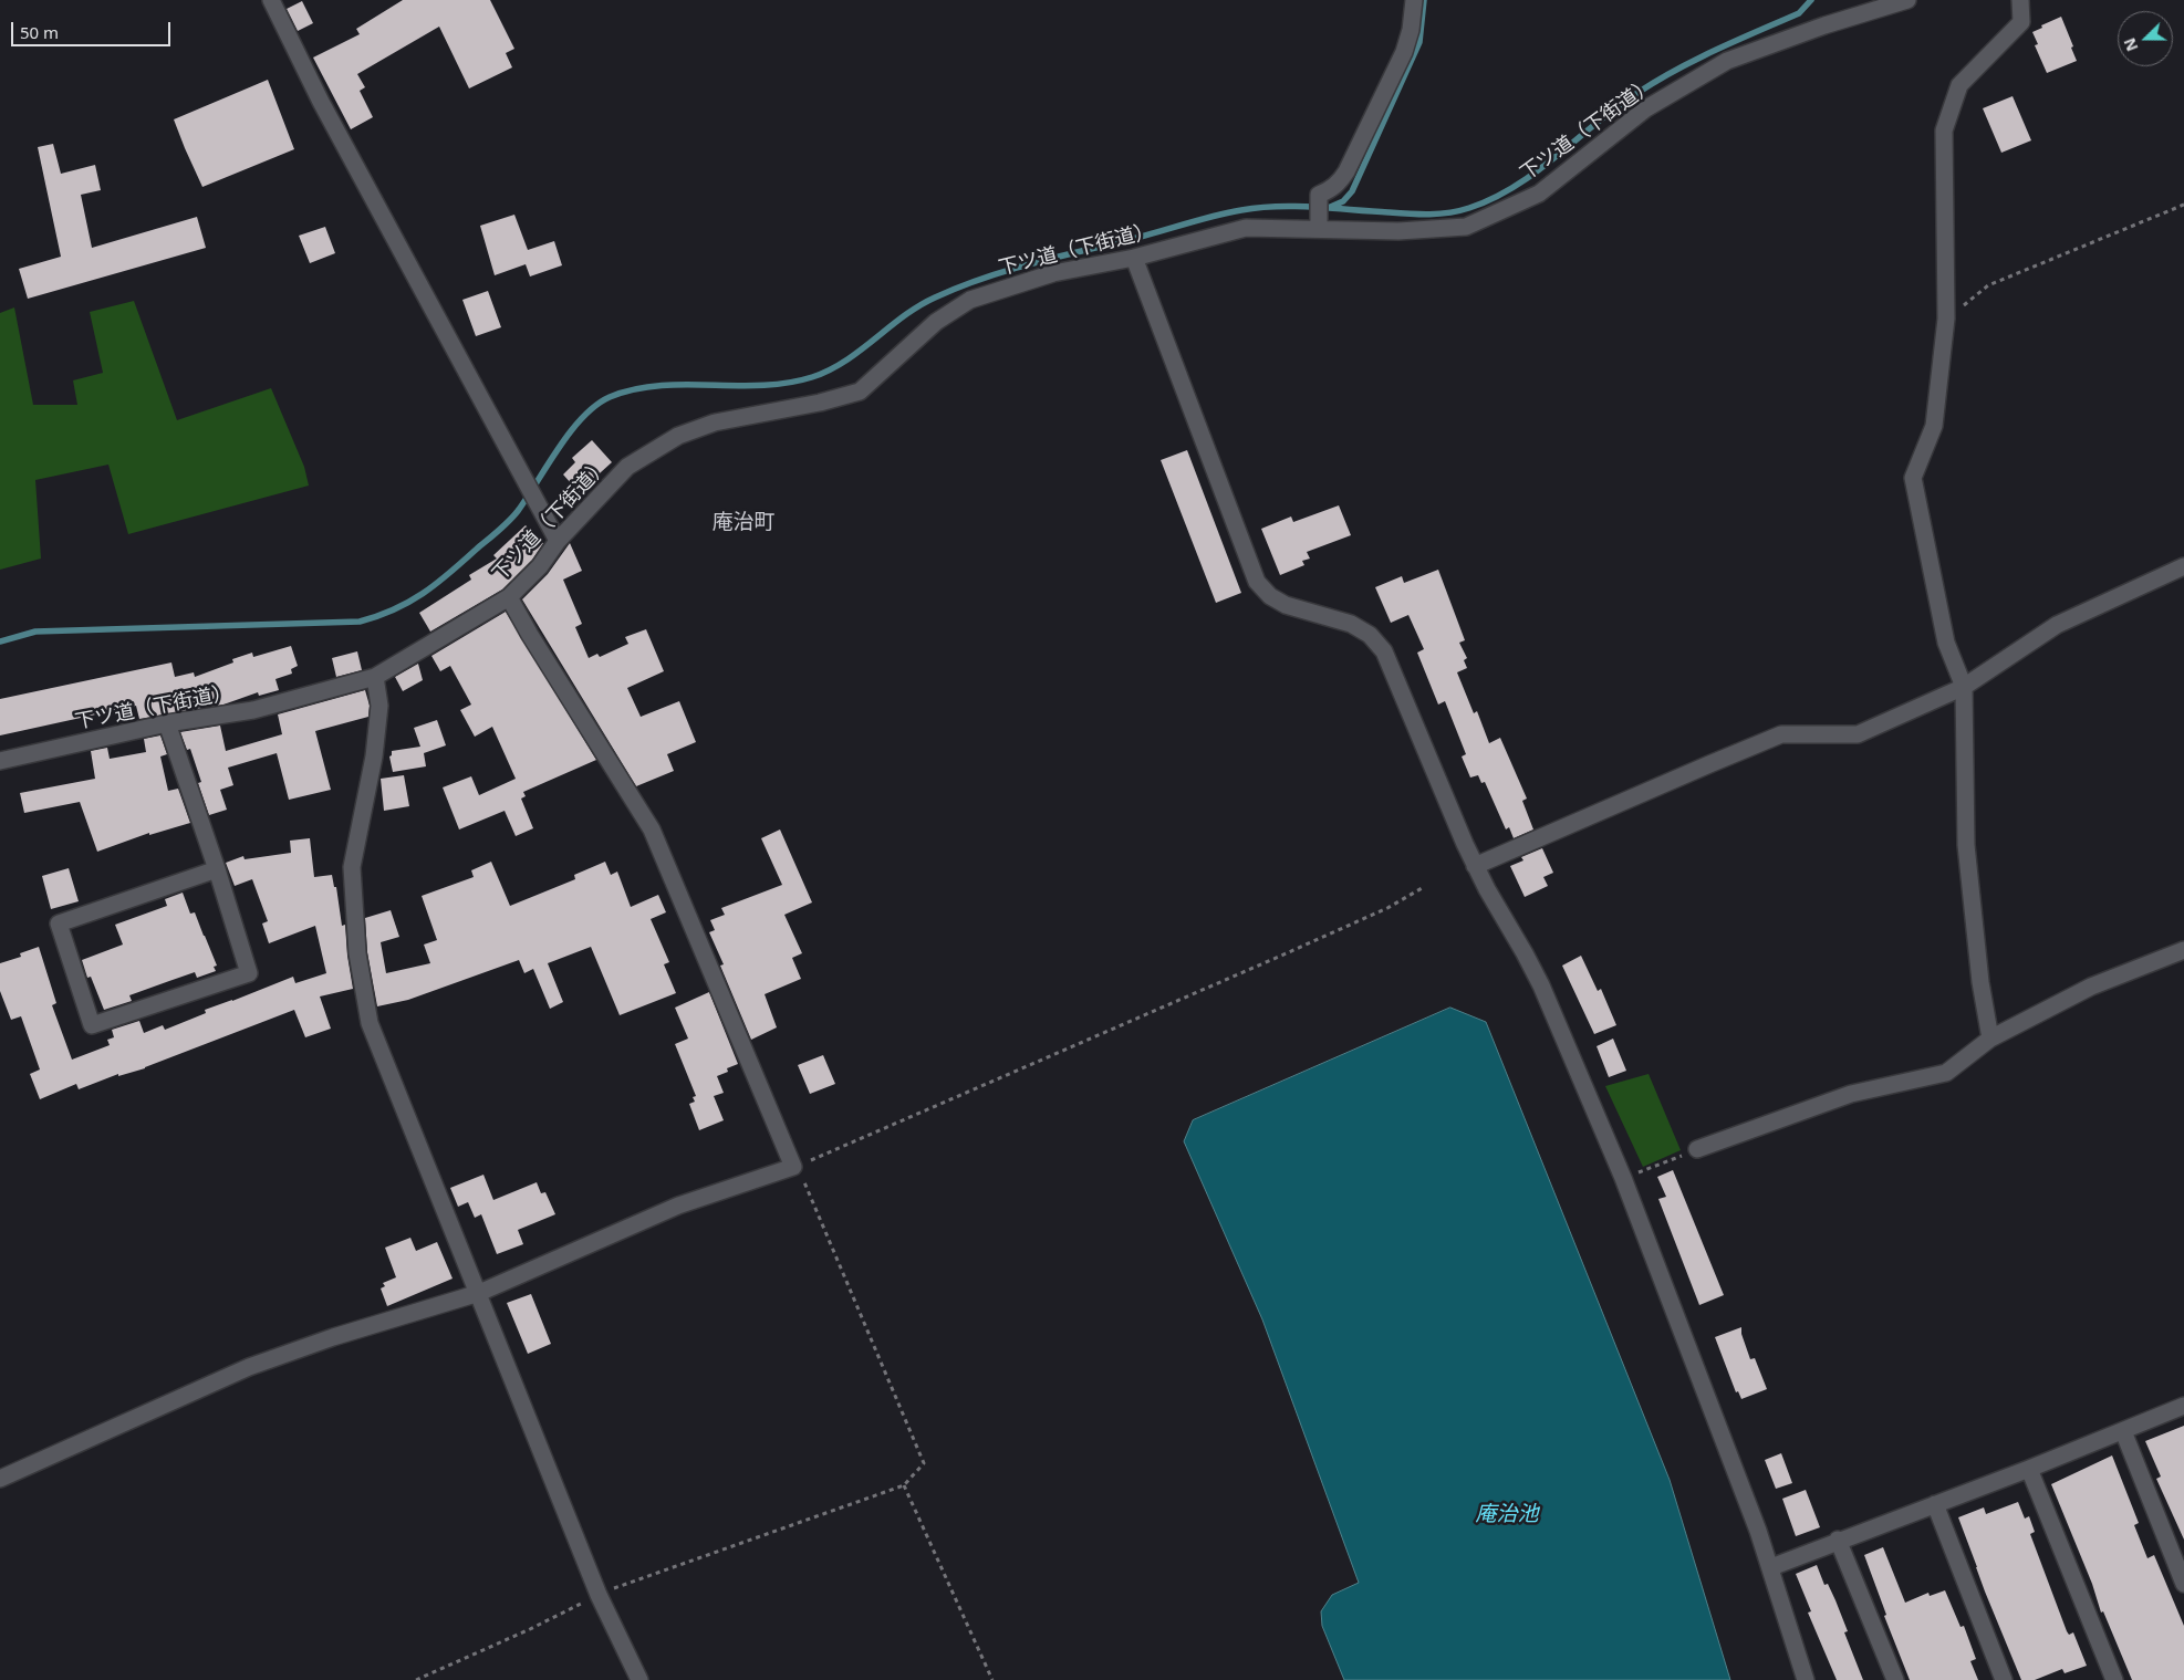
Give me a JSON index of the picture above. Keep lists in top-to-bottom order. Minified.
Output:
{"streets":{"street":["下ツ道（下街道）"]},"districts":["庵治町"],"water":["庵治池"],"scale_bar":"50 m","north":"left"}
